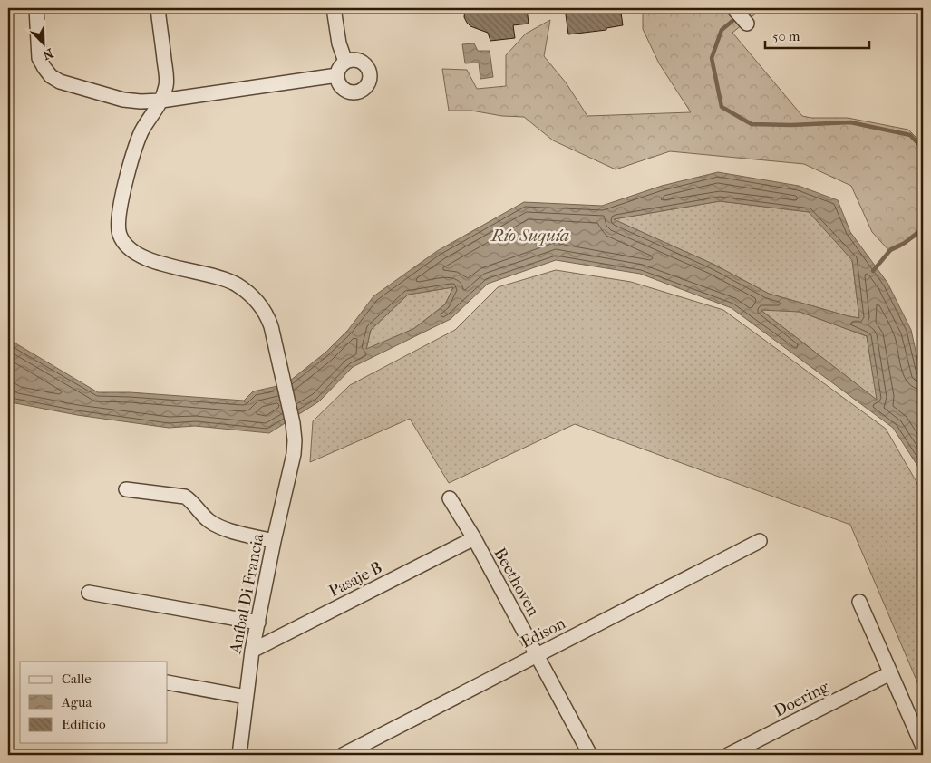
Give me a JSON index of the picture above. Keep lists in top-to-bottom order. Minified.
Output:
{"streets":{"street":["Pasaje B","Beethoven","Aníbal Di Francia","Edison","Doering"]},"crossings":[["Pasaje B","Beethoven"],["Pasaje B","Aníbal Di Francia"],["Beethoven","Edison"]],"water":["Río Suquía"],"legend":["Calle","Agua","Edificio"],"scale_bar":"50 m","north":"bottom right"}
